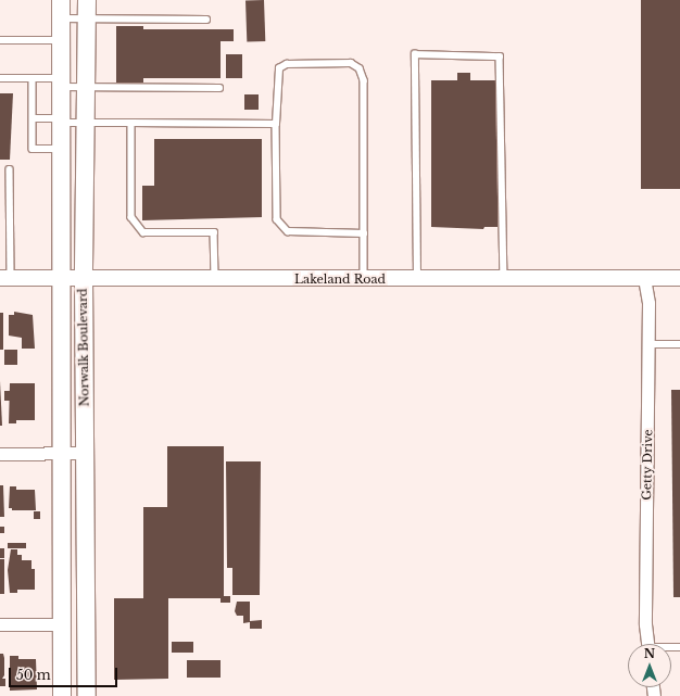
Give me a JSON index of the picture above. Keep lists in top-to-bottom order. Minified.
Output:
{"streets":{"main road":["Norwalk Boulevard"],"street":["Lakeland Road","Getty Drive"]},"crossings":[["Lakeland Road","Norwalk Boulevard"],["Lakeland Road","Getty Drive"]],"scale_bar":"50 m","north":"top"}
